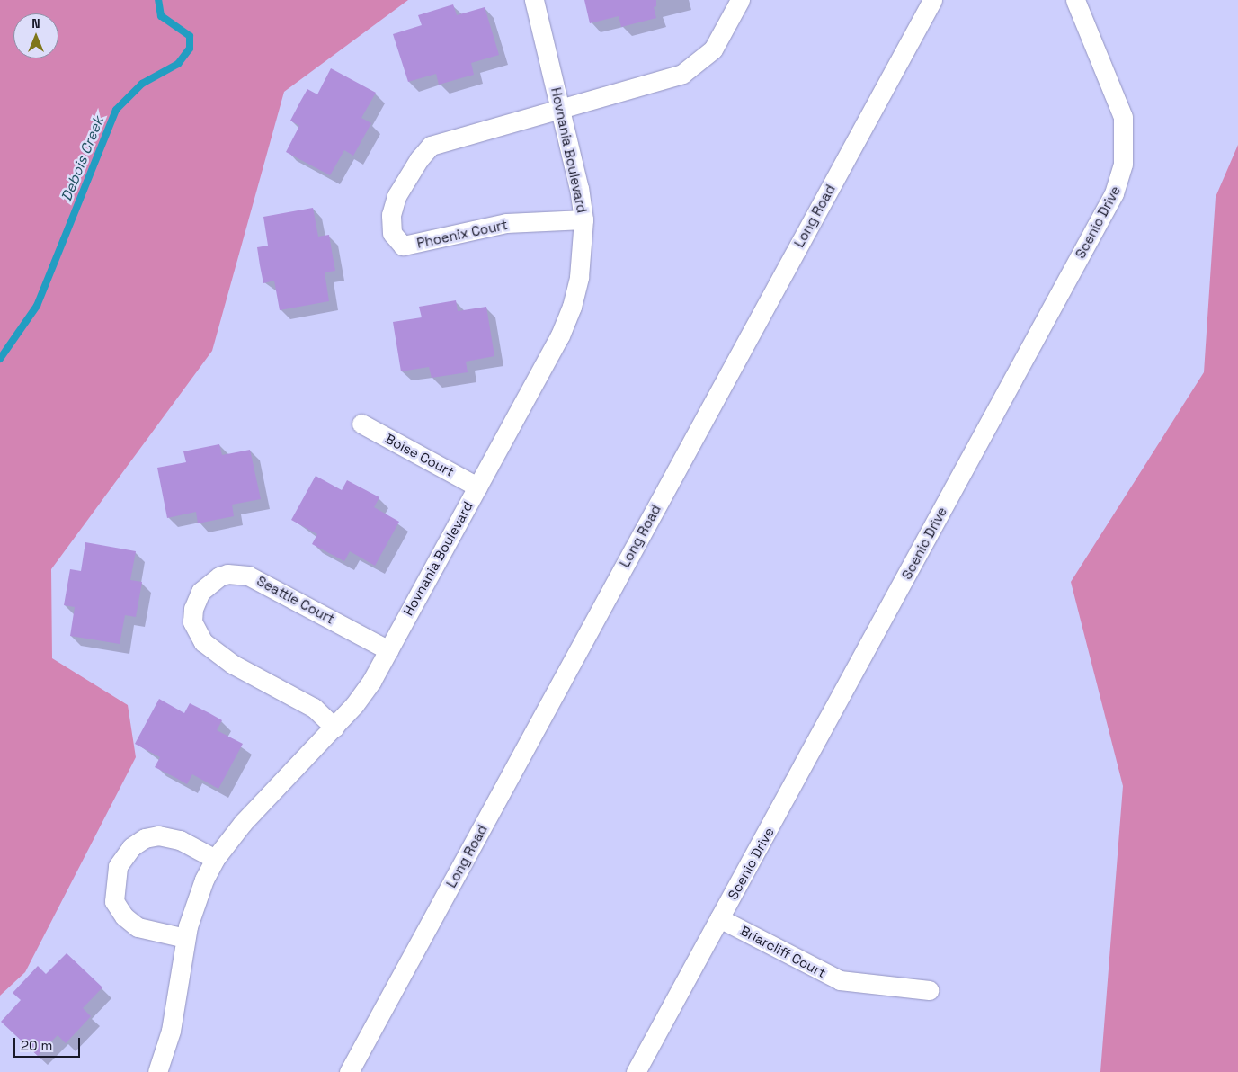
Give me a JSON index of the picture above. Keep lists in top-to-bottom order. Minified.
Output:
{"streets":{"street":["Hovnania Boulevard","Long Road","Scenic Drive","Phoenix Court","Boise Court","Seattle Court","Briarcliff Court"]},"crossings":[["Hovnania Boulevard","Phoenix Court"],["Hovnania Boulevard","Boise Court"],["Hovnania Boulevard","Seattle Court"],["Scenic Drive","Briarcliff Court"]],"water":["Debois Creek"],"scale_bar":"20 m","north":"top"}
